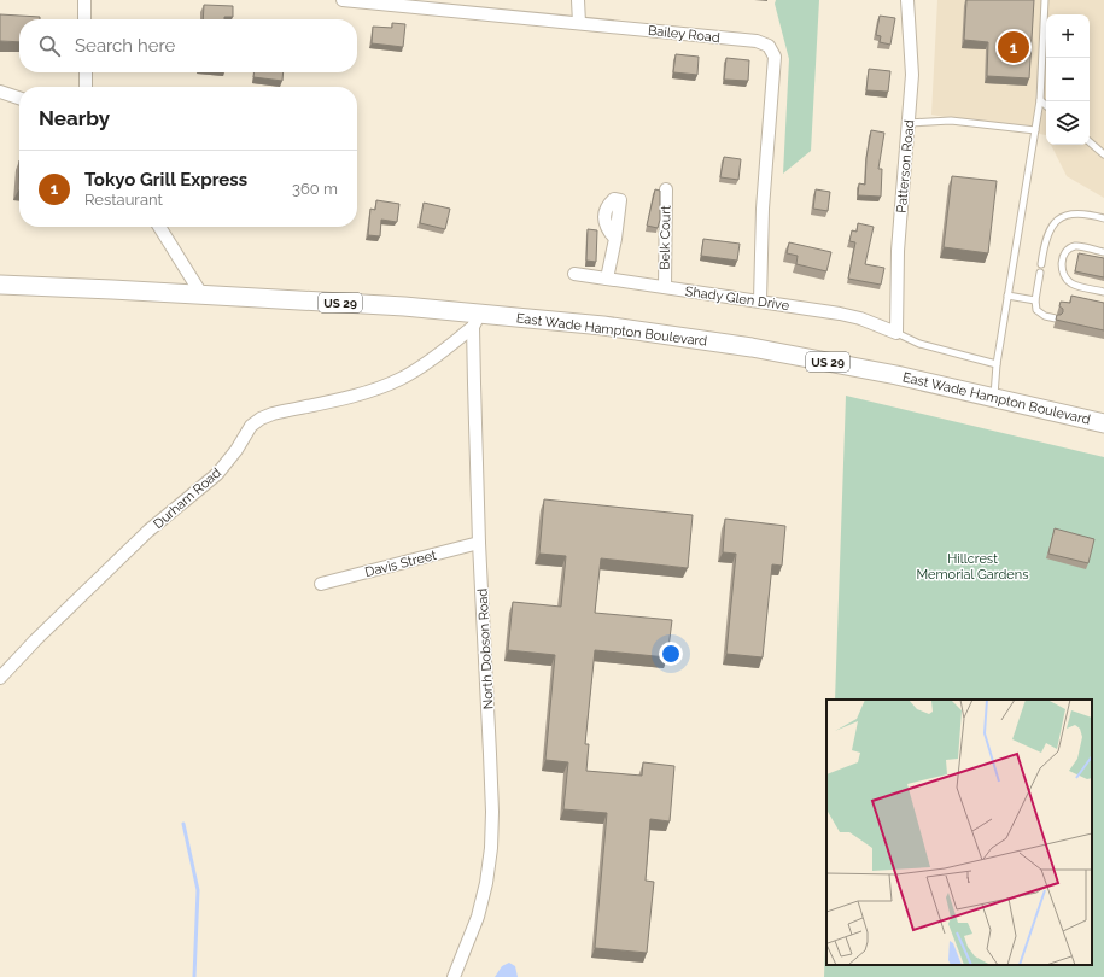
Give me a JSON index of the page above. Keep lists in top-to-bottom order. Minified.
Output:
{"streets":{"main road":["US 29","East Wade Hampton Boulevard"],"street":["Bailey Road","Patterson Road","Belk Court","Shady Glen Drive","Durham Road","Davis Street","North Dobson Road"]},"crossings":[["Bailey Road","Shady Glen Drive"],["Patterson Road","Shady Glen Drive"],["Belk Court","Shady Glen Drive"],["East Wade Hampton Boulevard","Durham Road"],["East Wade Hampton Boulevard","North Dobson Road"],["Durham Road","North Dobson Road"],["Davis Street","North Dobson Road"]],"parks":["Hillcrest Memorial Gardens"],"page":{"map_buttons":["+","−"],"search":"Search here","pins":"1","heading":"Nearby","list":[{"mark":"1","name":"Tokyo Grill Express","note":"Restaurant","value":"360 m"}]}}
